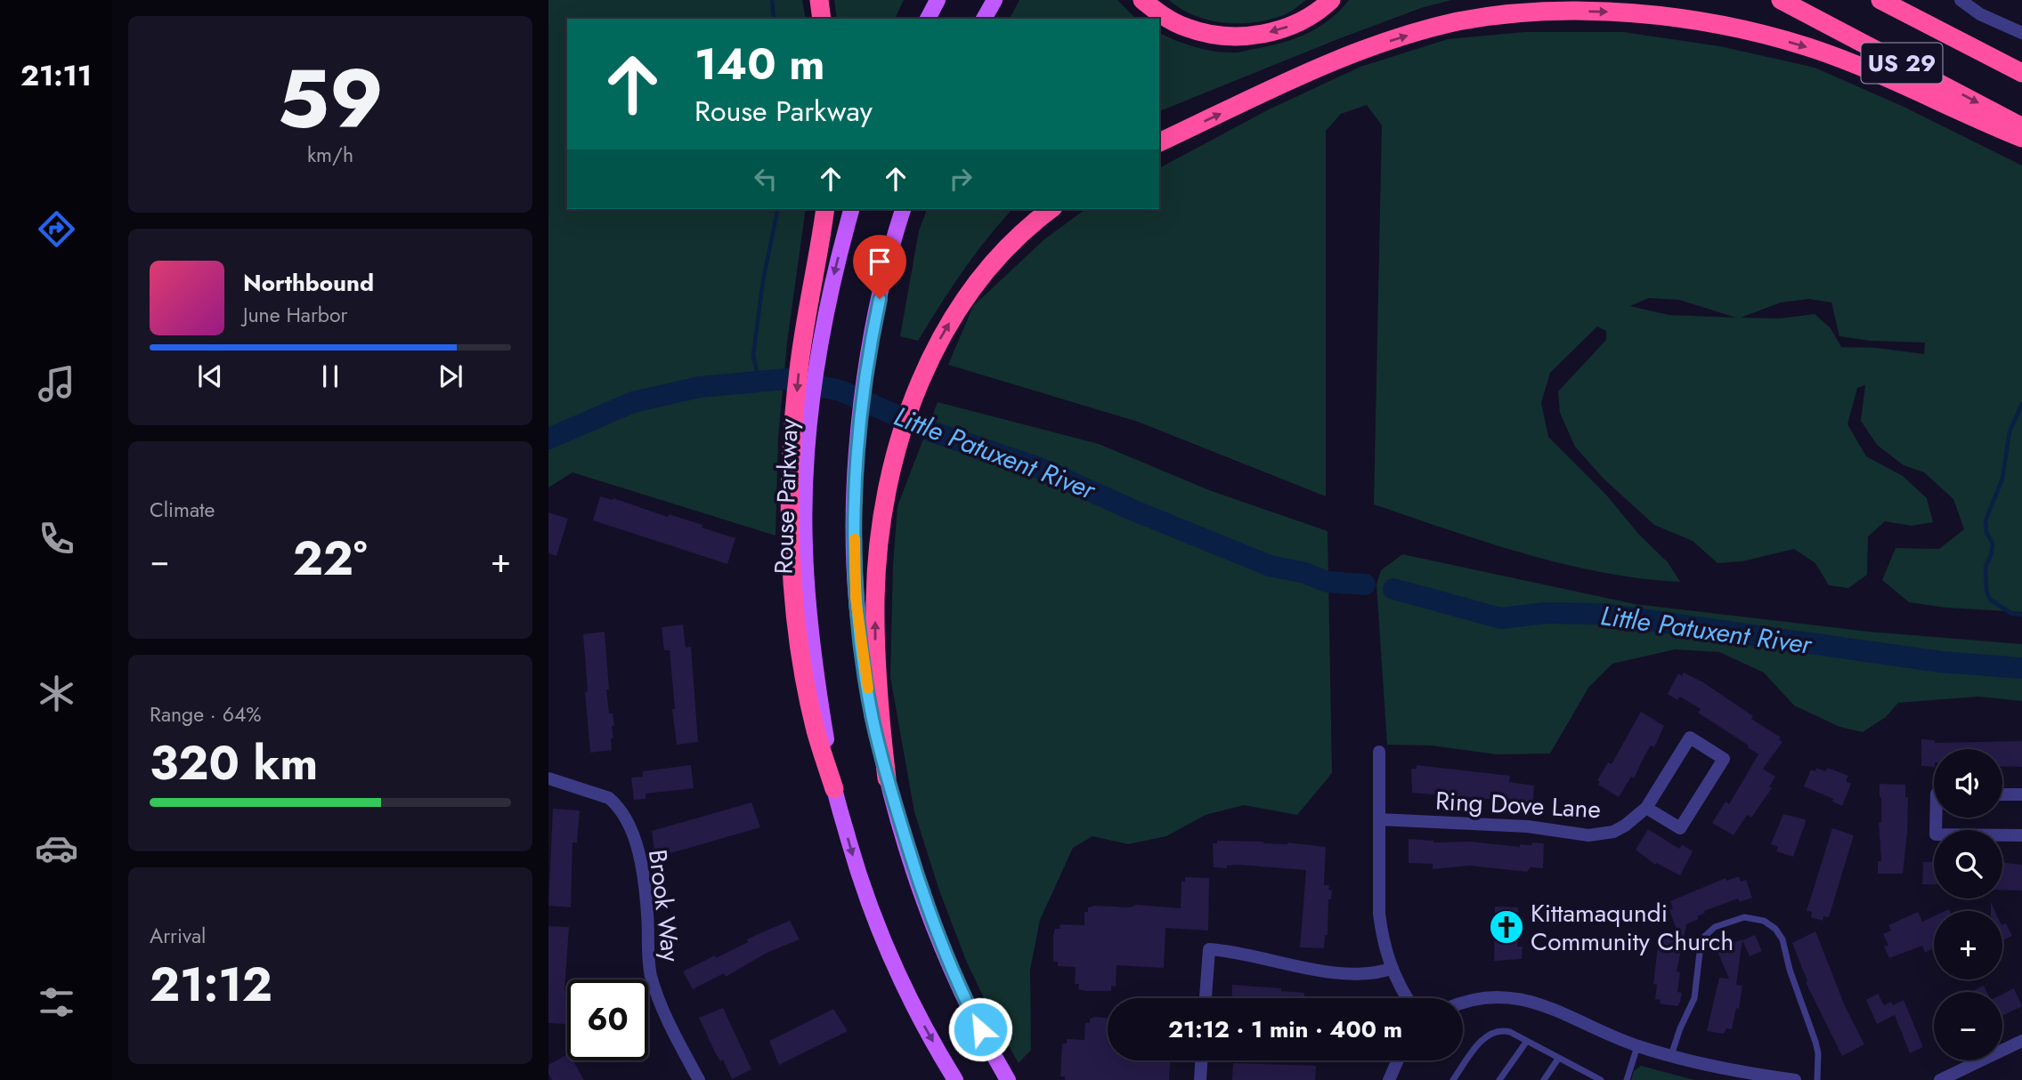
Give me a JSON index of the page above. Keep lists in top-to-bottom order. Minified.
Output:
{"streets":{"highway":["US 29"],"main road":["Rouse Parkway"],"street":["Ring Dove Lane","Brook Way"]},"water":["Little Patuxent River"],"places":{"church":["Kittamaqundi Community Church"]},"page":{"tabs":"21:11","tile":[["59","km/h"],"Climate",["Range · 64%","320 km"],["Arrival","21:12"]],"turn":["140 m","Rouse Parkway"],"song":["Northbound","June Harbor"],"heat":["−","22°","+"],"map_buttons":["+","−"],"limit":"60","trip":"21:12 · 1 min · 400 m"}}
